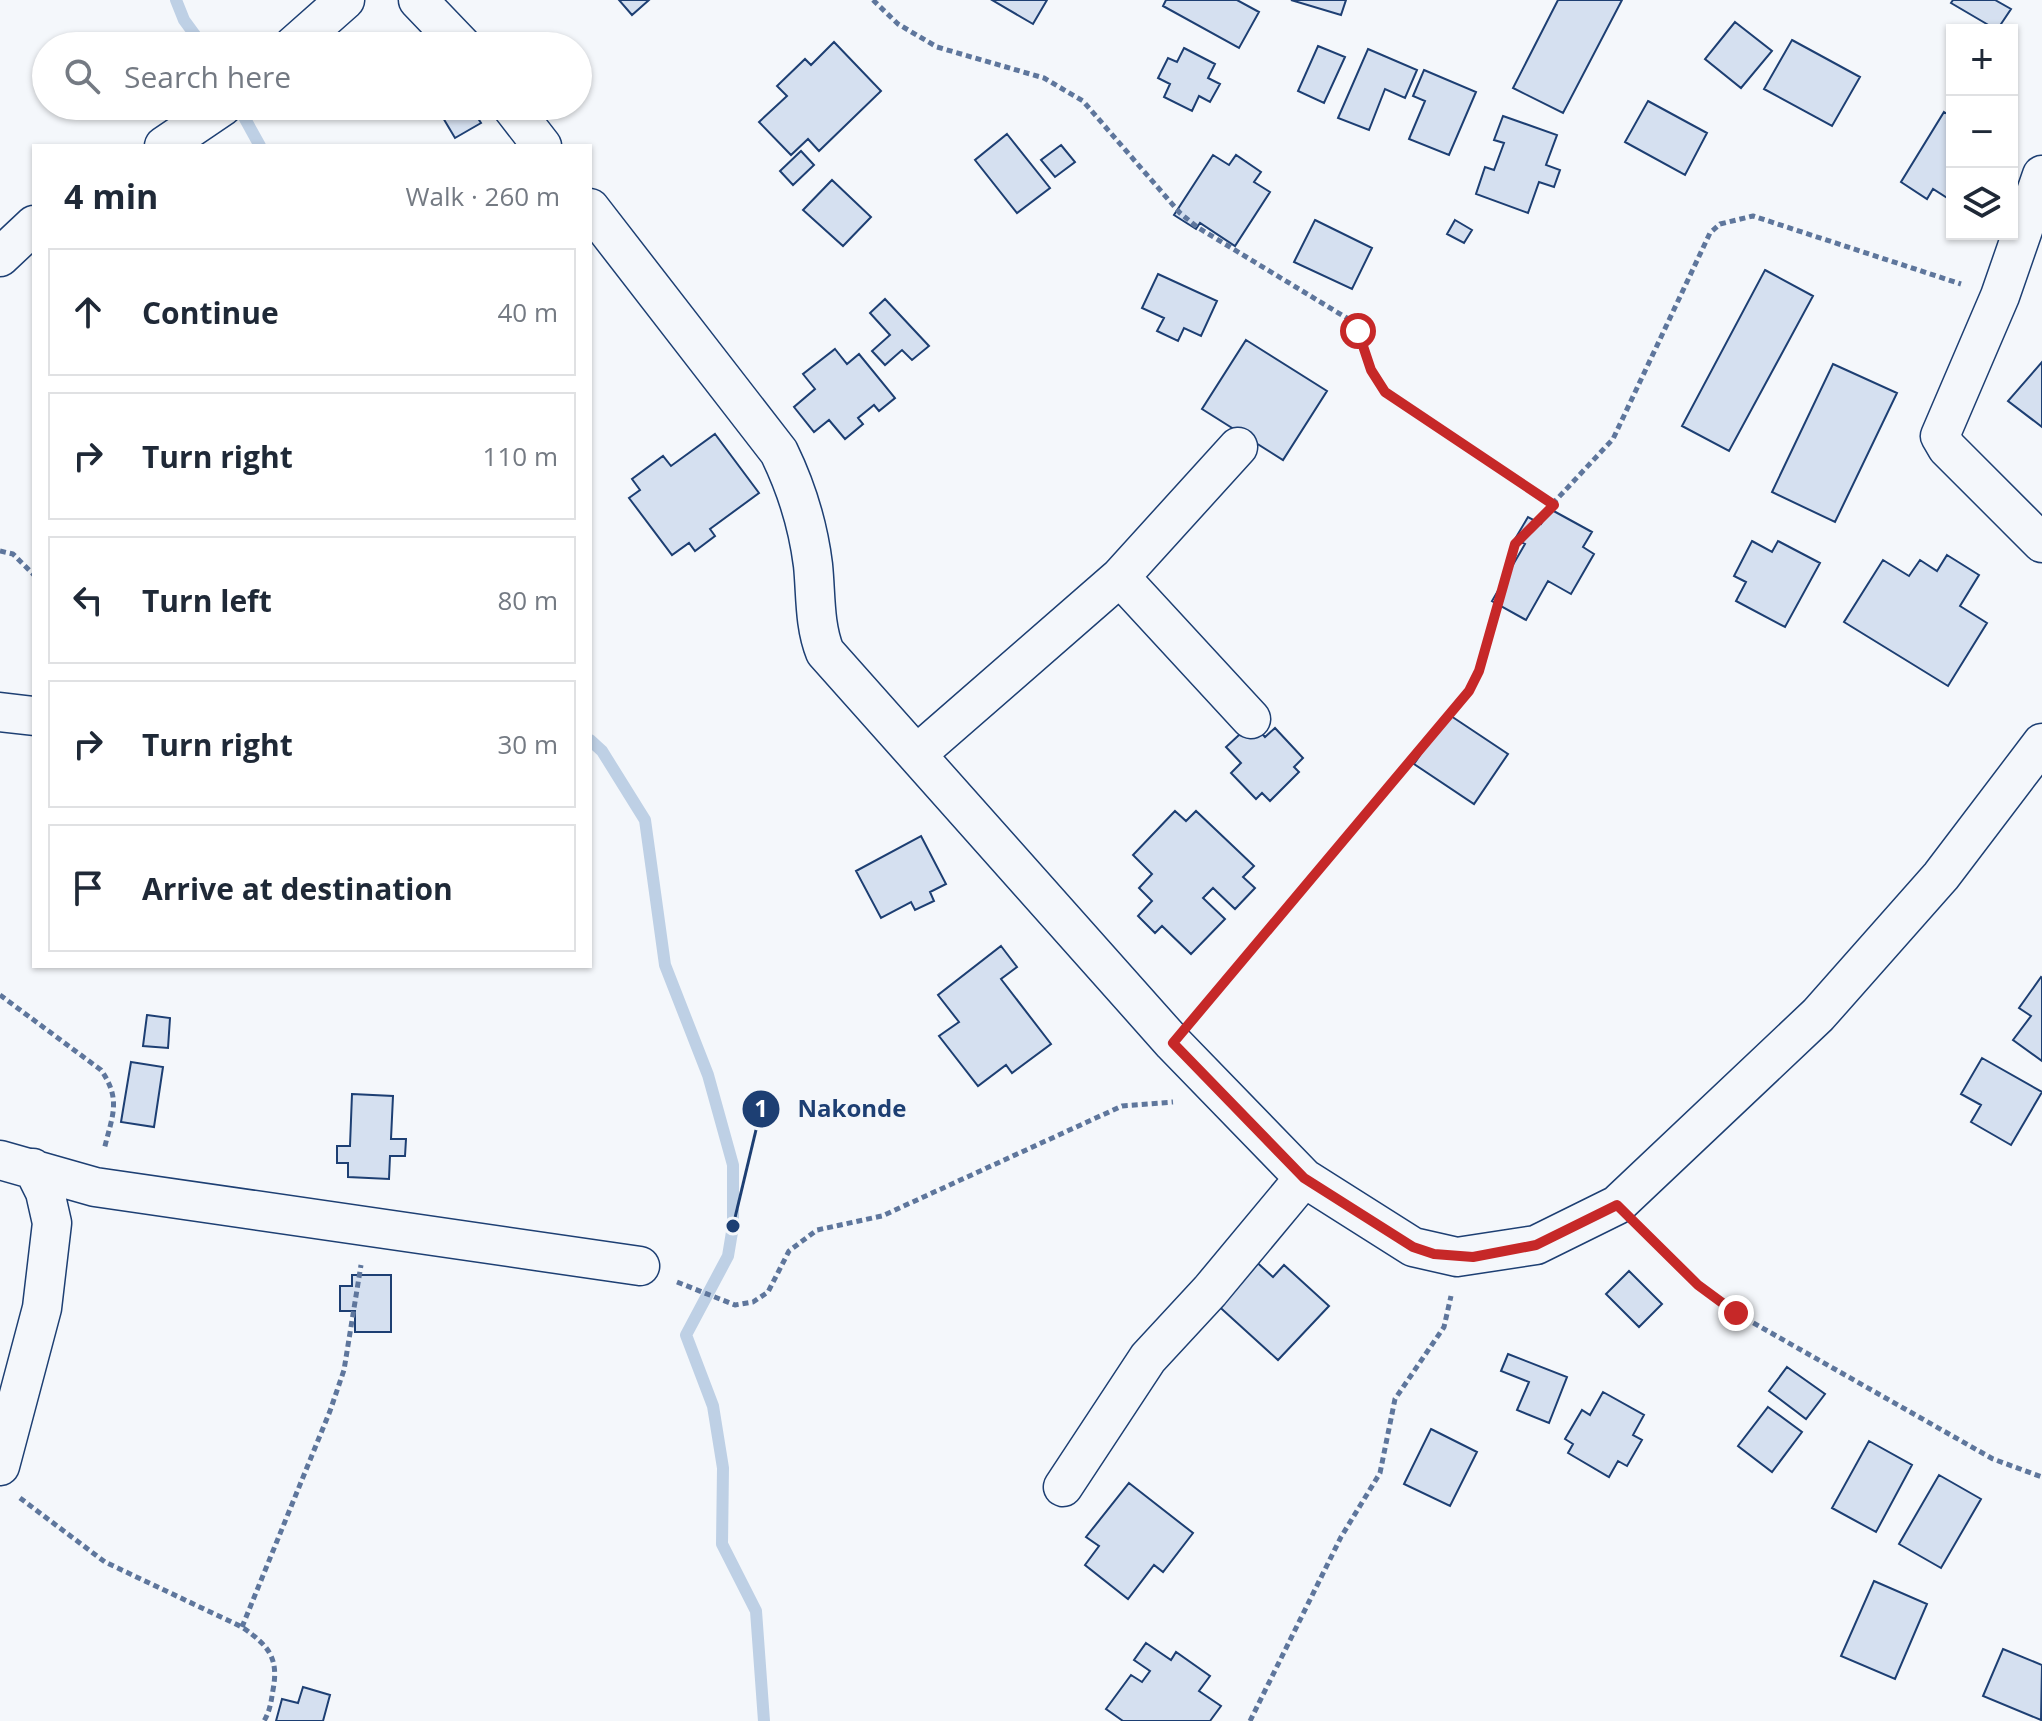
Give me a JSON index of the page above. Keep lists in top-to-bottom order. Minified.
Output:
{"places":["Nakonde"],"page":{"map_buttons":["+","−"],"search":"Search here","heading":["4 min","Walk · 260 m"],"list":[["Continue","40 m"],["Turn right","110 m"],["Turn left","80 m"],["Turn right","30 m"],"Arrive at destination"]}}
